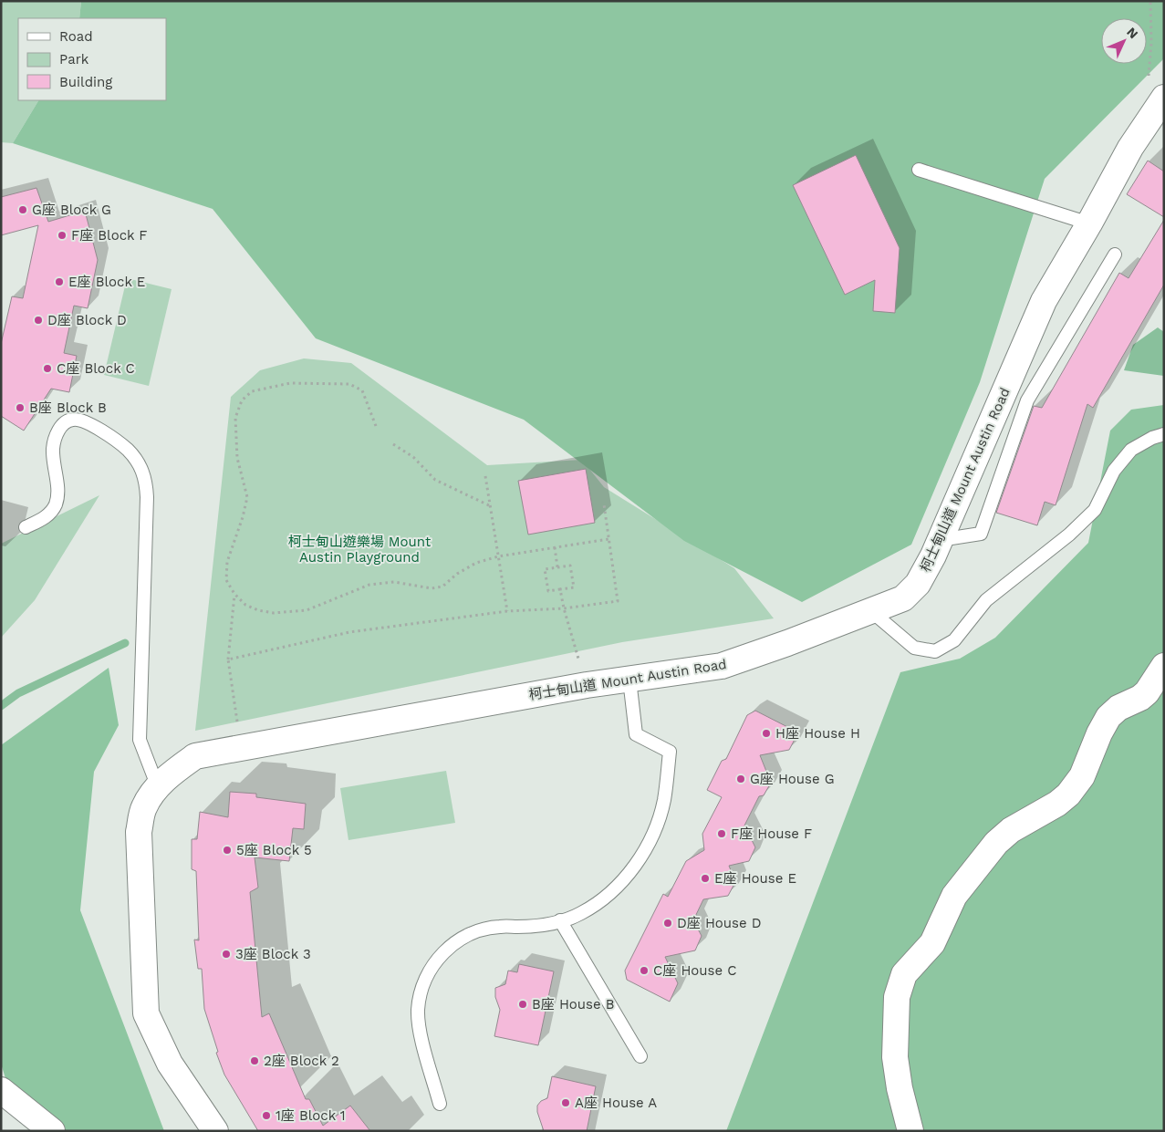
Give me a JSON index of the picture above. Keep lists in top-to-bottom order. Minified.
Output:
{"streets":{"street":["柯士甸山道 Mount Austin Road"]},"parks":["柯士甸山遊樂場 Mount Austin Playground"],"places":["G座 Block G","F座 Block F","E座 Block E","D座 Block D","C座 Block C","B座 Block B","H座 House H","G座 House G","F座 House F","5座 Block 5","E座 House E","D座 House D","3座 Block 3","C座 House C","B座 House B","2座 Block 2","A座 House A","1座 Block 1"],"legend":["Road","Park","Building"],"north":"top right"}
